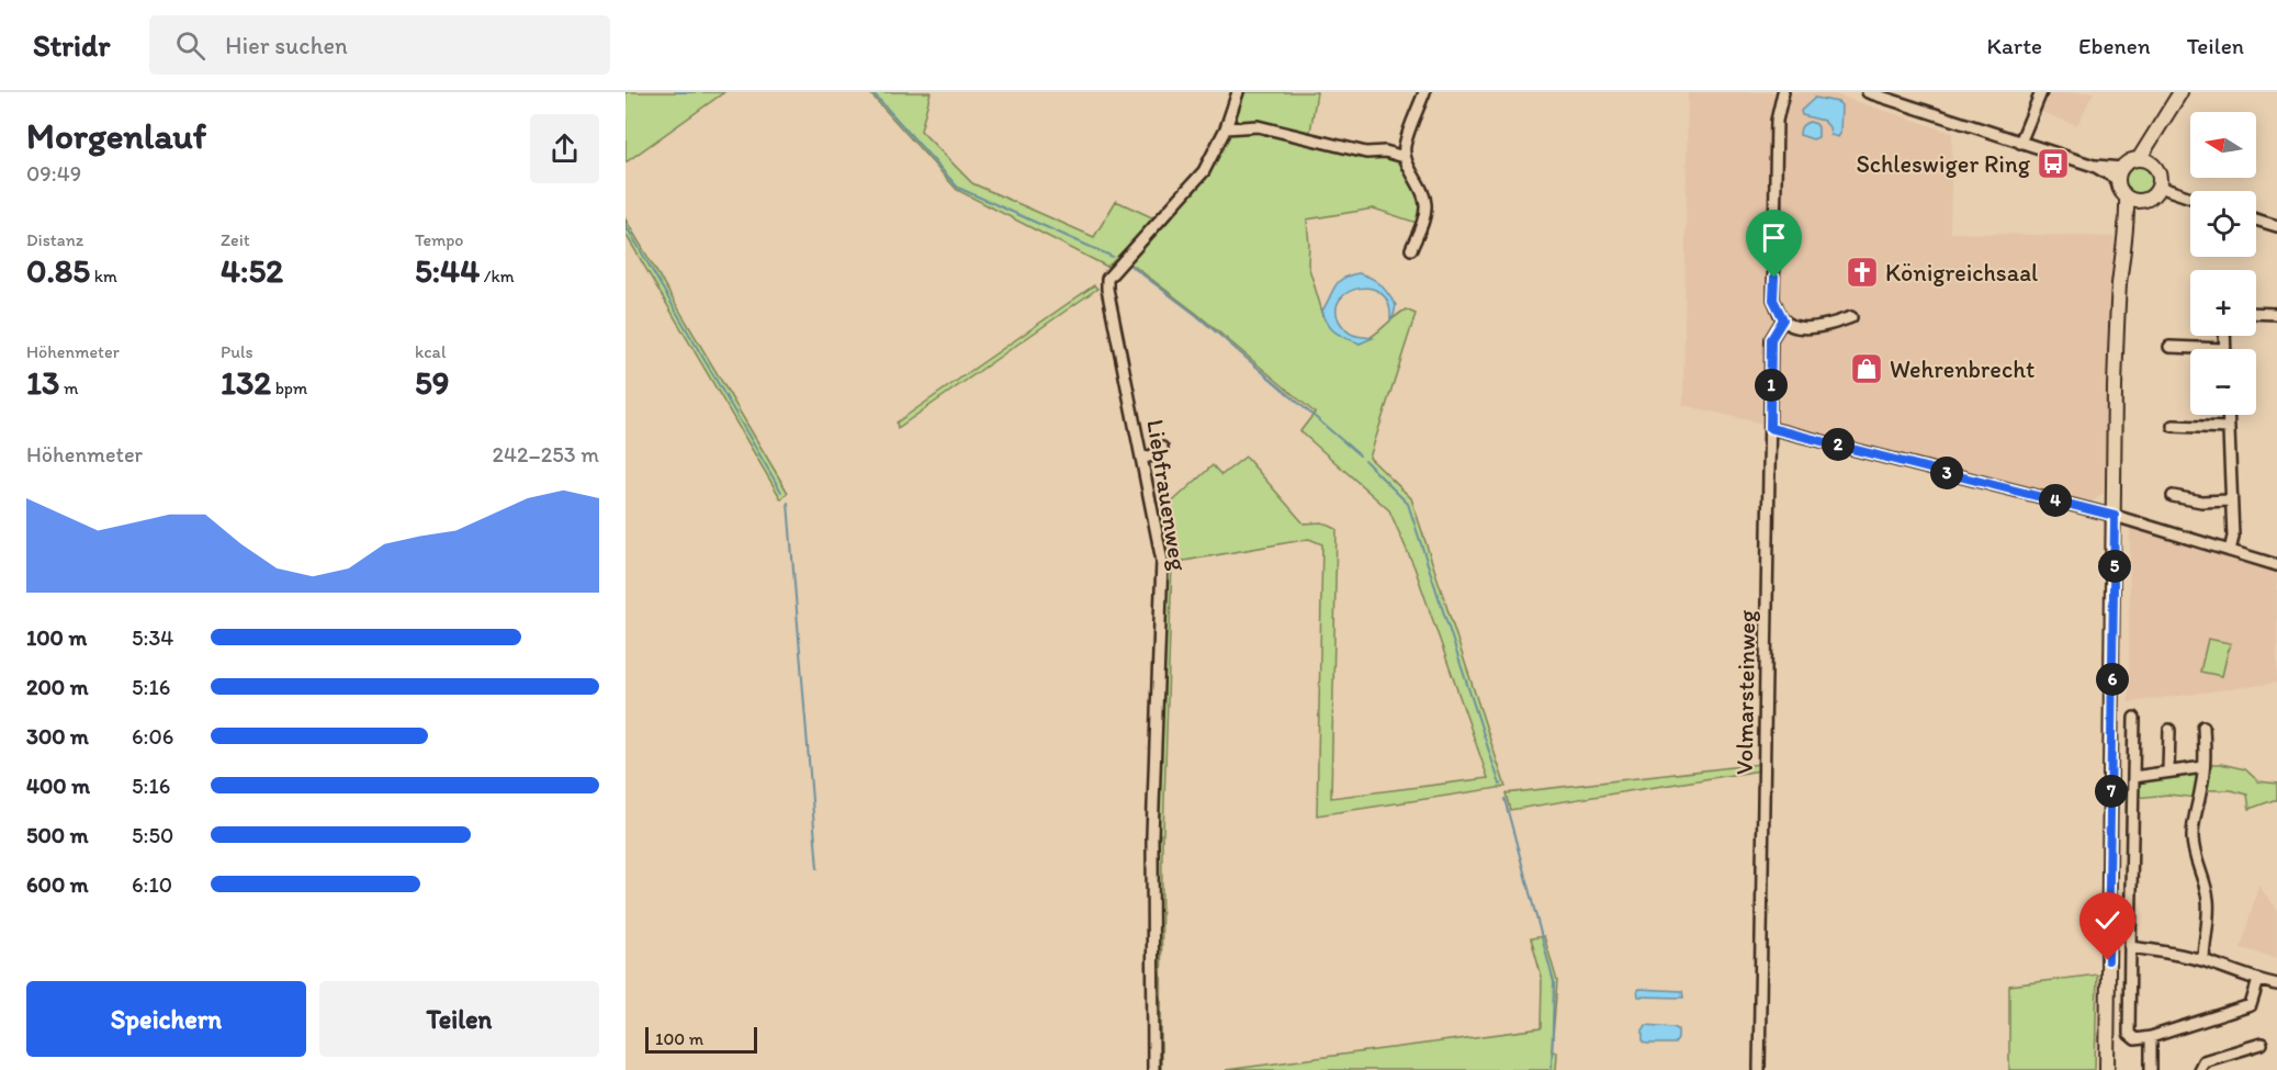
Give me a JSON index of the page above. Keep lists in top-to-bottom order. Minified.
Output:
{"streets":{"street":["Liebfrauenweg","Volmarsteinweg"]},"places":{"bus stop":["Schleswiger Ring"],"church":["Königreichsaal"],"shop":["Wehrenbrecht"]},"scale_bar":"100 m","north":"left","page":{"header":"Stridr","search":"Hier suchen","nav":["Karte","Ebenen","Teilen"],"heading":["Morgenlauf","09:49"],"map_buttons":["+","−"],"stats":[["Distanz","0.85 km"],["Zeit","4:52"],["Tempo","5:44 /km"],["Höhenmeter","13 m"],["Puls","132 bpm"],["kcal","59"]],"pins":["1","2","3","4","5","6","7"],"chart":["Höhenmeter","242–253 m"],"list":[{"name":"100 m","note":"5:34"},{"name":"200 m","note":"5:16"},{"name":"300 m","note":"6:06"},{"name":"400 m","note":"5:16"},{"name":"500 m","note":"5:50"},{"name":"600 m","note":"6:10"}],"buttons":["Speichern","Teilen"],"scale":"100 m"}}
